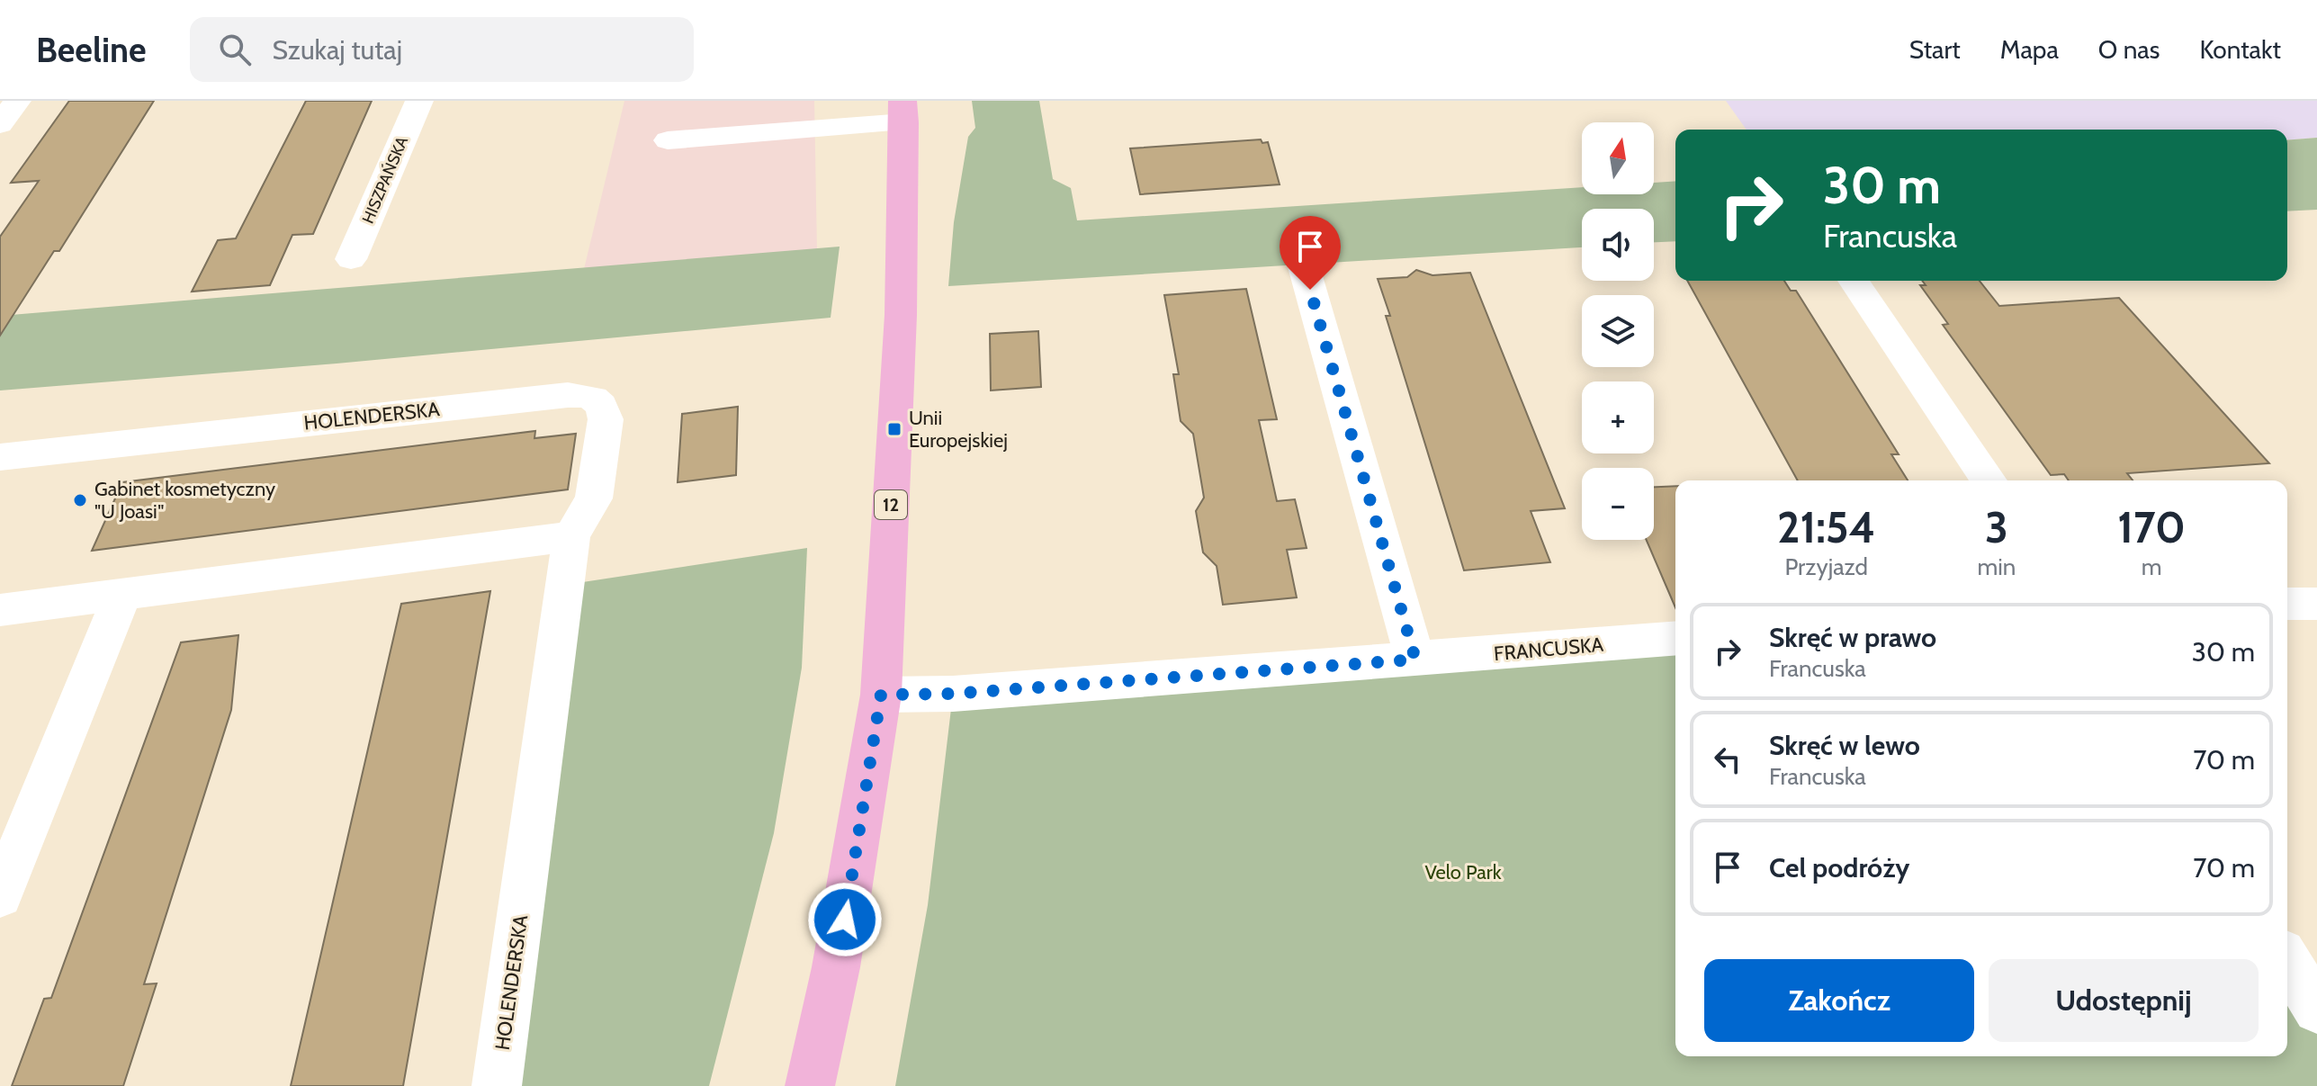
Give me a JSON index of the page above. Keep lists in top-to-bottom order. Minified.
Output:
{"streets":{"main road":["12"],"street":["HISZPAŃSKA","HOLENDERSKA","FRANCUSKA"]},"crossings":[["12","FRANCUSKA"]],"parks":["Velo Park"],"places":{"transit":["Unii Europejskiej"],"other":["Gabinet kosmetyczny \"U Joasi\""]},"north":"top","page":{"header":"Beeline","search":"Szukaj tutaj","nav":["Start","Mapa","O nas","Kontakt"],"map_buttons":["+","−"],"turn":["30 m","Francuska"],"eta":["21:54","Przyjazd","3","min","170","m"],"list":[{"name":"Skręć w prawo","note":"Francuska","value":"30 m"},{"name":"Skręć w lewo","note":"Francuska","value":"70 m"},{"name":"Cel podróży","value":"70 m"}],"buttons":["Zakończ","Udostępnij"]}}
